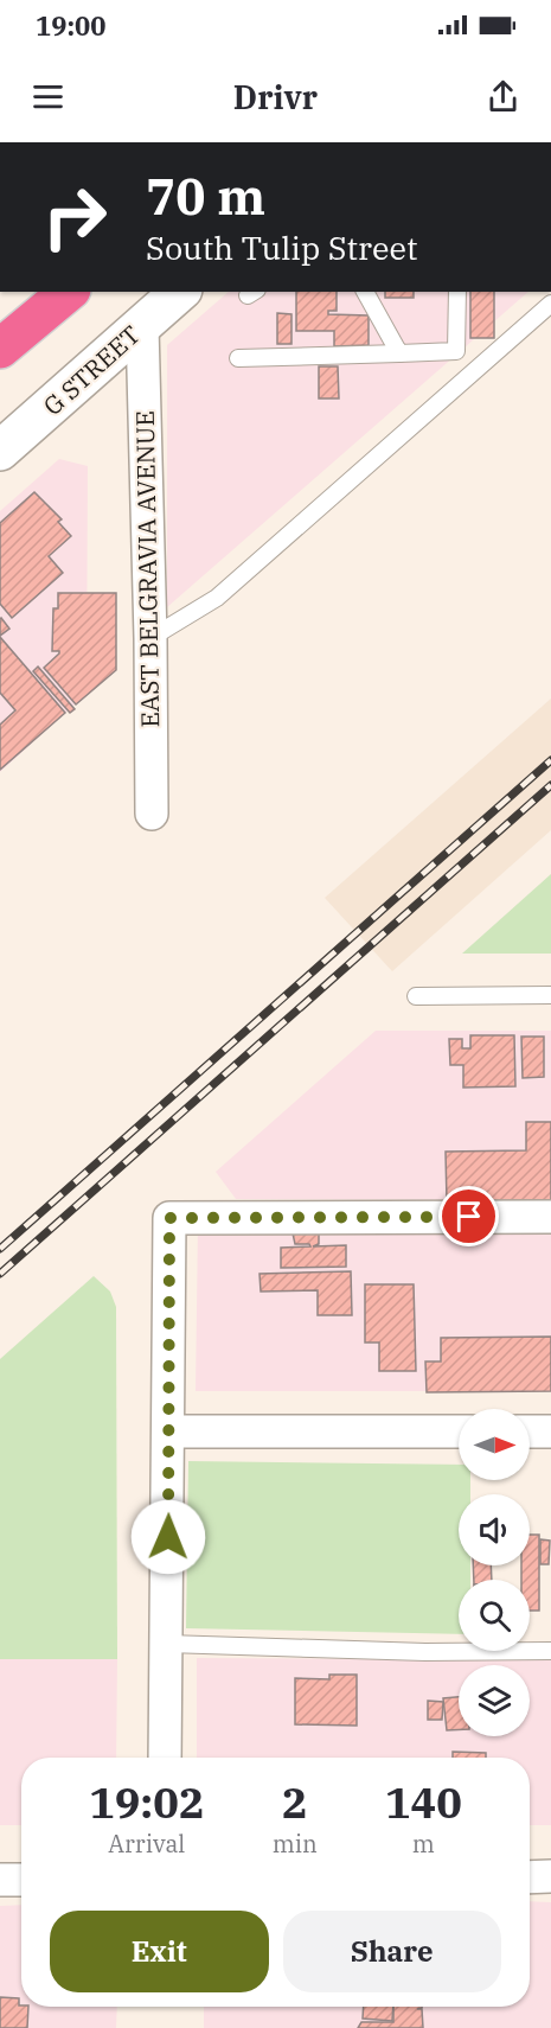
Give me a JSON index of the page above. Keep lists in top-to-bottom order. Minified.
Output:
{"streets":{"street":["G STREET","EAST BELGRAVIA AVENUE"]},"crossings":[["G STREET","EAST BELGRAVIA AVENUE"]],"north":"right","page":{"status":"19:00","header":"Drivr","turn":["70 m","South Tulip Street"],"eta":["19:02","Arrival","2","min","140","m"],"buttons":["Exit","Share"]}}
